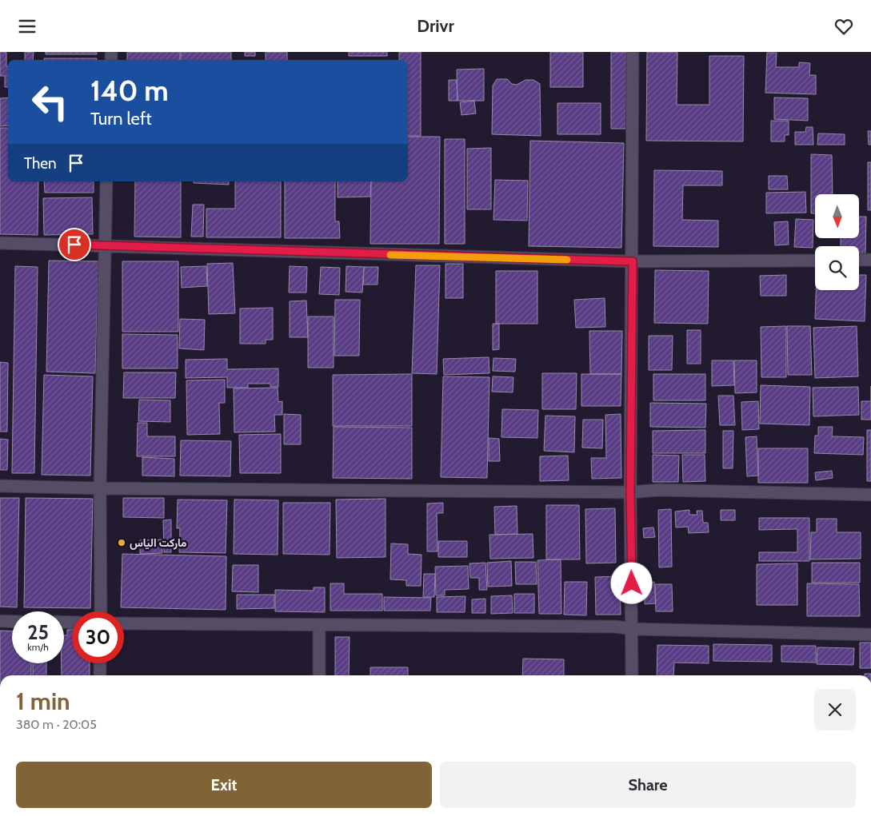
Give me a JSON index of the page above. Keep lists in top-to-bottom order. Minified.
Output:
{"places":["مارکت الیاس"],"north":"bottom","page":{"header":"Drivr","turn":["140 m","Turn left"],"then":"Then","speed":"25 km/h","limit":"30","heading":["1 min","380 m · 20:05"],"buttons":["Exit","Share"]}}
